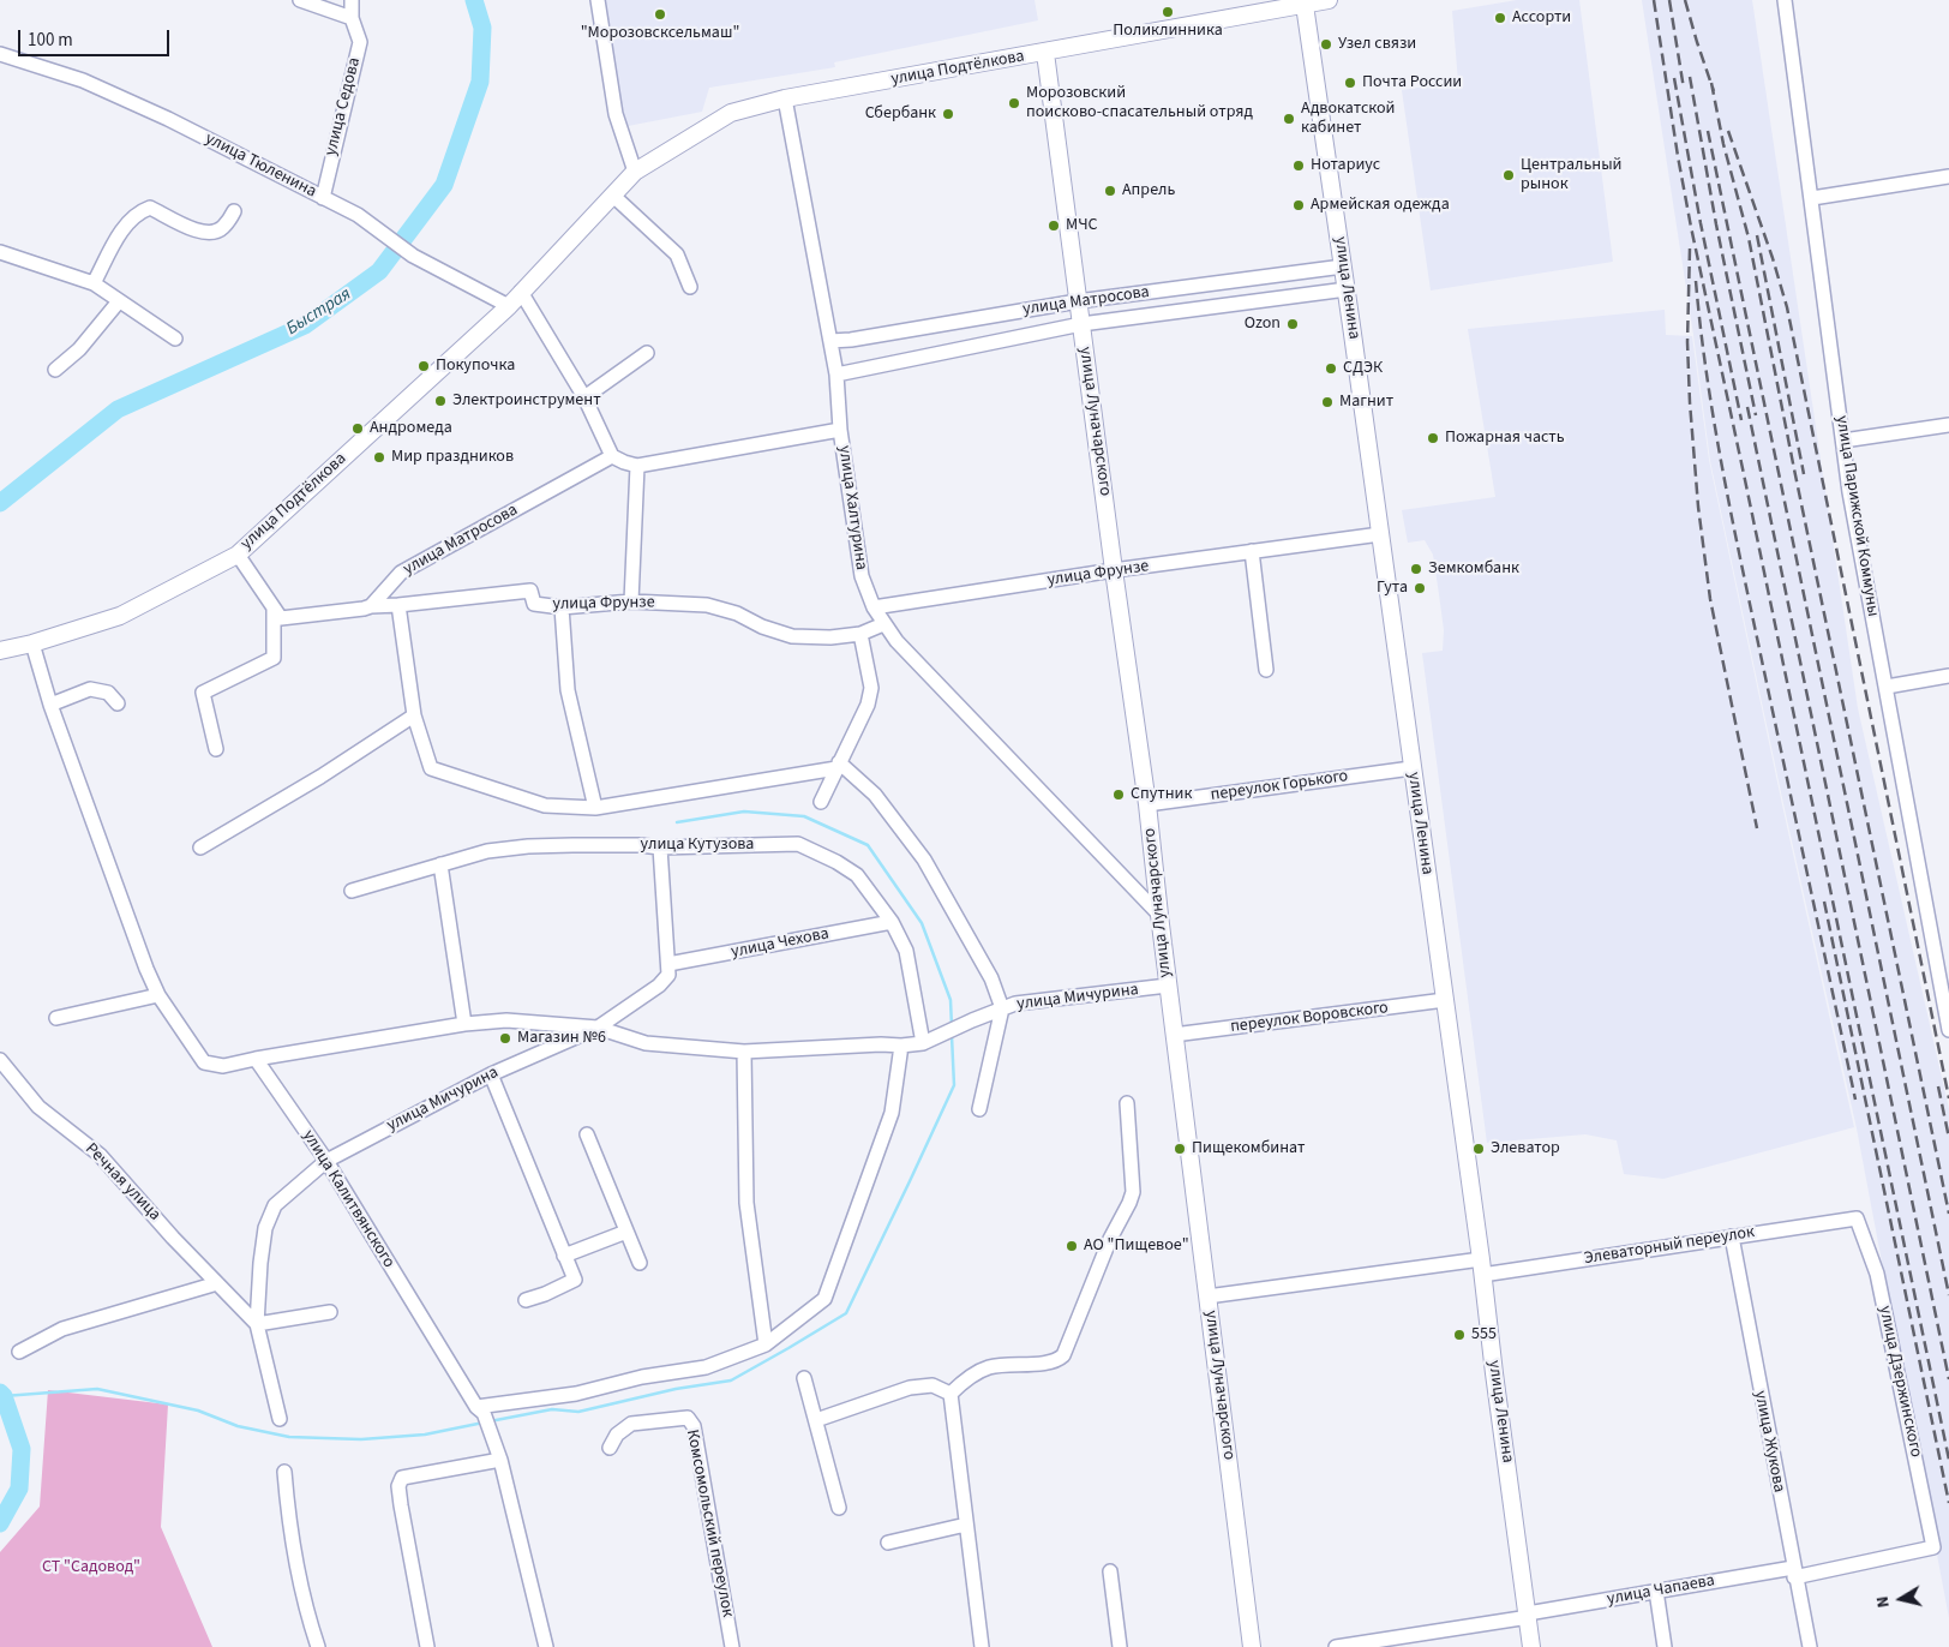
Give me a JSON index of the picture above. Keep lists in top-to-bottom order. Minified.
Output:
{"streets":{"main road":["улица Подтёлкова","улица Ленина","улица Луначарского"],"street":["улица Седова","улица Тюленина","улица Матросова","улица Халтурина","улица Парижской Коммуны","улица Фрунзе","переулок Горького","улица Кутузова","улица Чехова","улица Мичурина","переулок Воровского","Речная улица","улица Калитвянского","Элеваторный переулок","улица Дзержинского","улица Жукова","Комсомольский переулок","улица Чапаева"]},"crossings":[["улица Подтёлкова","улица Тюленина"],["улица Подтёлкова","улица Ленина"],["улица Подтёлкова","улица Луначарского"],["улица Подтёлкова","улица Халтурина"],["улица Седова","улица Тюленина"],["улица Ленина","улица Матросова"],["улица Ленина","улица Фрунзе"],["улица Ленина","переулок Горького"],["улица Ленина","переулок Воровского"],["улица Ленина","Элеваторный переулок"],["улица Ленина","улица Чапаева"],["улица Матросова","улица Луначарского"],["улица Матросова","улица Халтурина"],["улица Луначарского","улица Халтурина"],["улица Луначарского","улица Фрунзе"],["улица Луначарского","переулок Горького"],["улица Луначарского","улица Мичурина"],["улица Луначарского","переулок Воровского"],["улица Луначарского","Элеваторный переулок"],["улица Халтурина","улица Фрунзе"],["улица Кутузова","улица Чехова"],["улица Кутузова","улица Мичурина"],["улица Мичурина","Речная улица"],["улица Мичурина","улица Калитвянского"],["Элеваторный переулок","улица Дзержинского"],["Элеваторный переулок","улица Жукова"],["улица Дзержинского","улица Чапаева"],["улица Жукова","улица Чапаева"]],"water":["Быстрая"],"parks":["СТ \"Садовод\""],"places":["Поликлинника","\"Морозовсксельмаш\"","Ассорти","Узел связи","Почта России","Морозовский поисково-спасательный отряд","Сбербанк","Адвокатской кабинет","Нотариус","Центральный рынок","Апрель","Армейская одежда","МЧС","Ozon","Покупочка","СДЭК","Электроинструмент","Магнит","Андромеда","Пожарная часть","Мир праздников","Земкомбанк","Гута","Спутник","Магазин №6","Пищекомбинат","Элеватор","АО \"Пищевое\"","555"],"scale_bar":"100 m","north":"left"}
